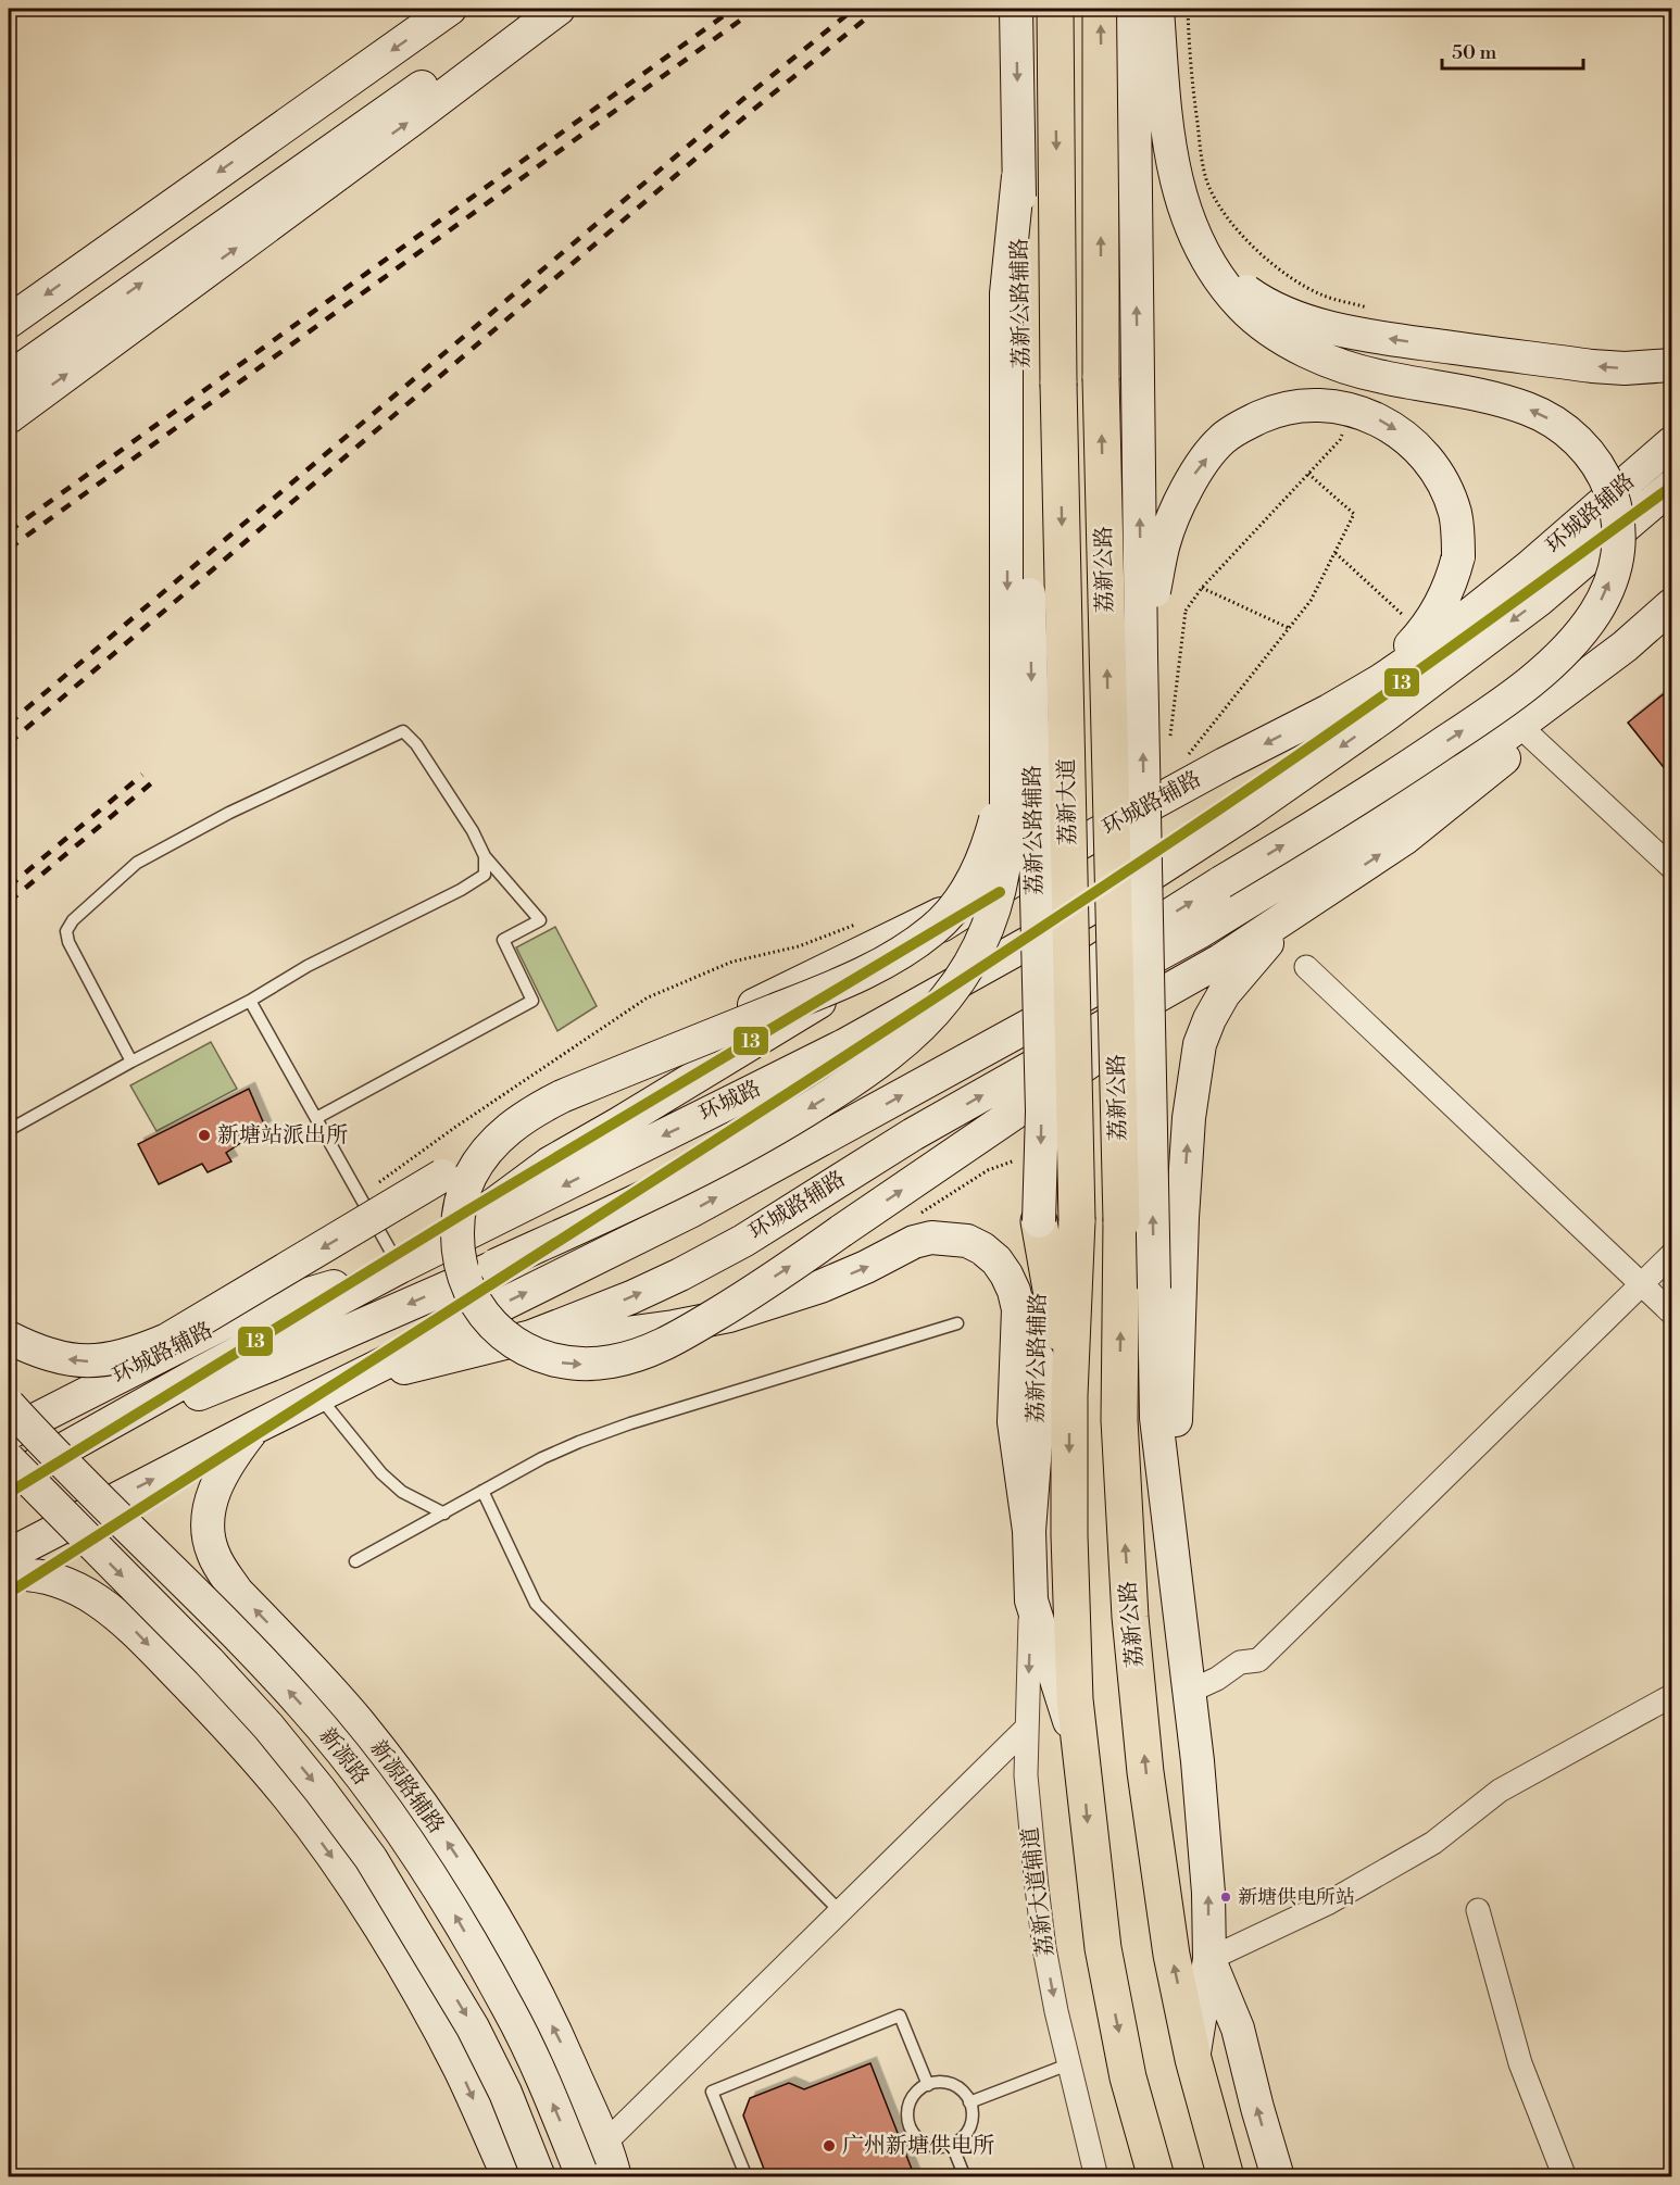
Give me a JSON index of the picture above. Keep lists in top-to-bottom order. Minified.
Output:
{"streets":{"main road":["荔新公路辅路","环城路辅路","荔新公路","荔新大道","环城路","新源路","新源路辅路"],"street":["荔新大道辅道"]},"crossings":[["荔新公路辅路","荔新大道辅道"],["环城路辅路","环城路"]],"one_way":["荔新大道辅道"],"places":["新塘站派出所","新塘供电所站","广州新塘供电所"],"lines":["transit line 13"],"scale_bar":"50 m"}
